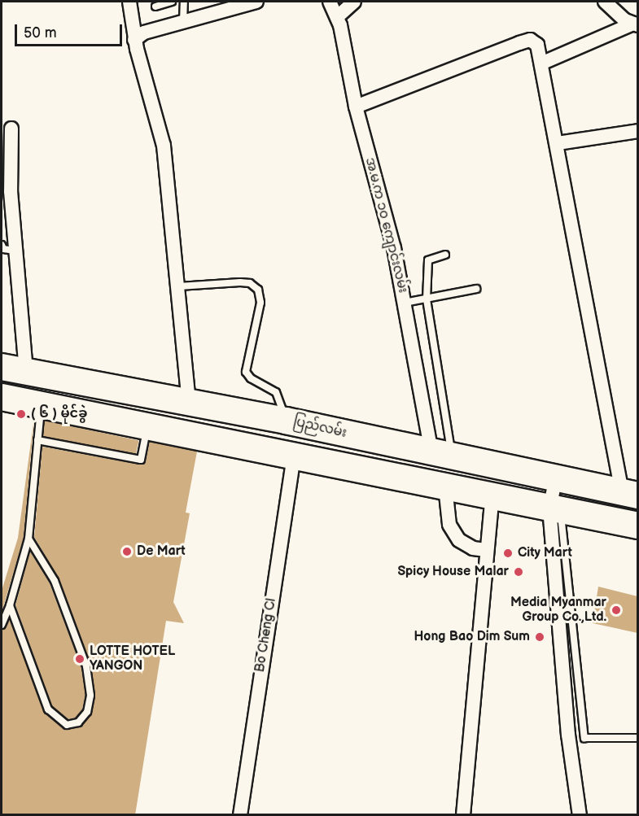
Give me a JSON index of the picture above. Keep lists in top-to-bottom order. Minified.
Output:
{"streets":{"highway":["ပြည်လမ်း"],"street":["အ.မ.က ၁၀ ကျောင်းလမ်း","Bo Cheng Cl"]},"crossings":[["အ.မ.က ၁၀ ကျောင်းလမ်း","ပြည်လမ်း"]],"places":["( ၆ ) မိုင်ခွဲ","De Mart","City Mart","Spicy House Malar","Media Myanmar Group Co.,Ltd.","Hong Bao Dim Sum","LOTTE HOTEL YANGON"],"scale_bar":"50 m"}
